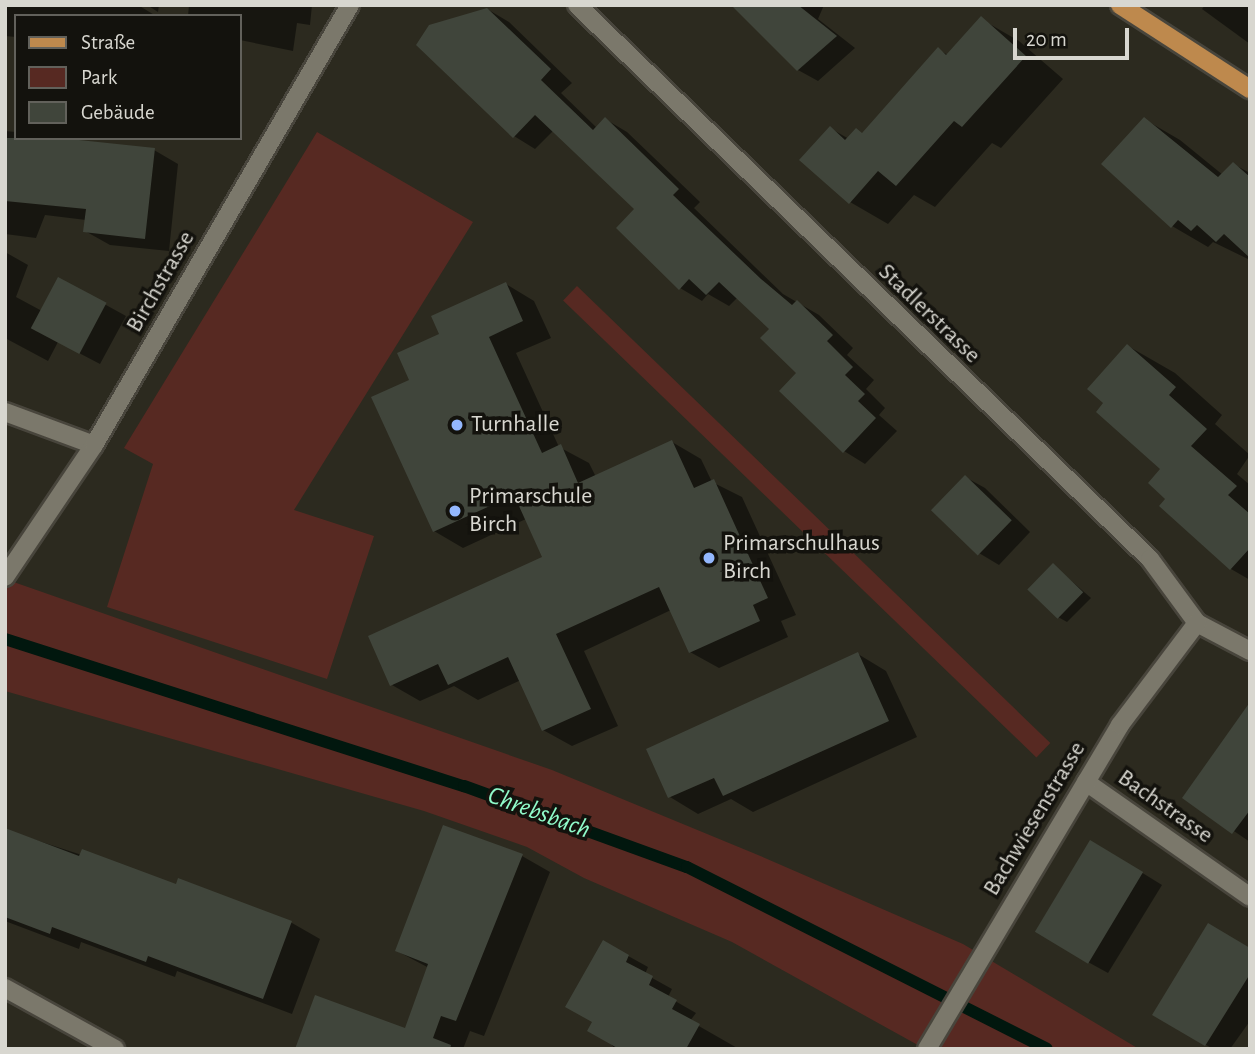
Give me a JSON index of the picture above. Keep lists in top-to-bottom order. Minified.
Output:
{"streets":{"street":["Birchstrasse","Stadlerstrasse","Bachstrasse","Bachwiesenstrasse"]},"crossings":[["Stadlerstrasse","Bachwiesenstrasse"],["Bachstrasse","Bachwiesenstrasse"]],"water":["Chrebsbach"],"places":["Turnhalle","Primarschule Birch","Primarschulhaus Birch"],"legend":["Straße","Park","Gebäude"],"scale_bar":"20 m"}
